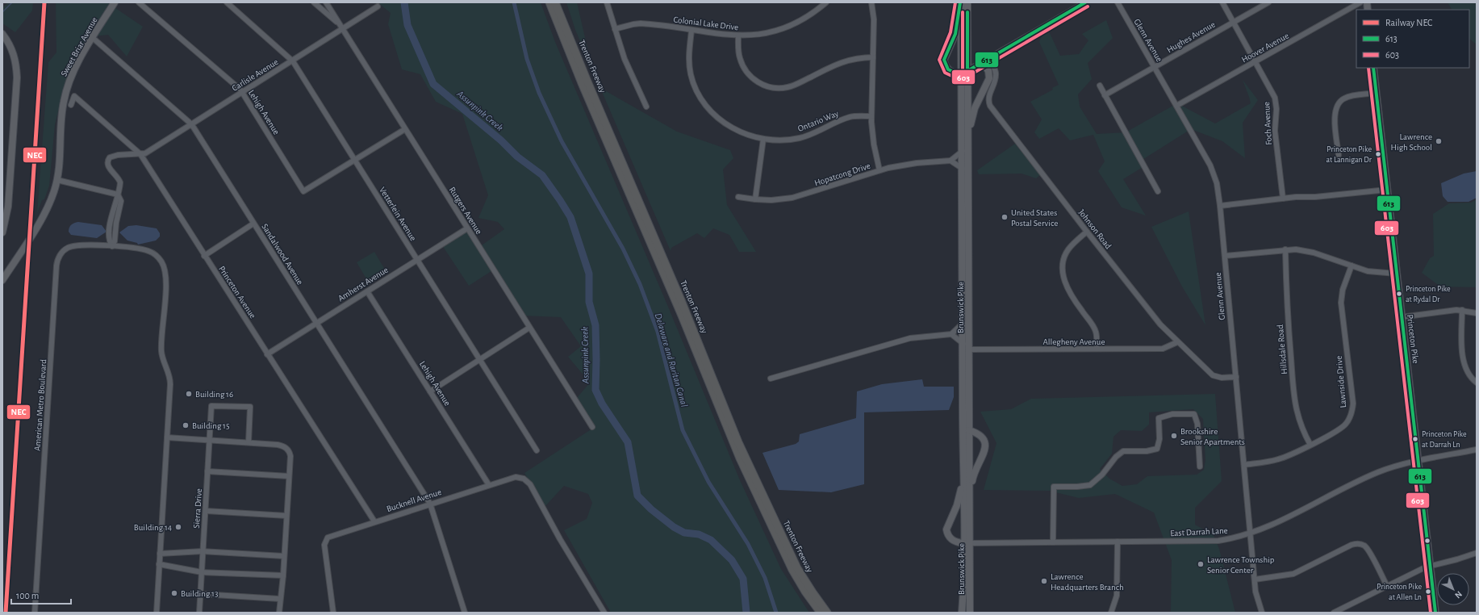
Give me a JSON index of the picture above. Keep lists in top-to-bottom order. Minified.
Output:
{"streets":{"highway":["Trenton Freeway"],"main road":["Sweet Briar Avenue","Brunswick Pike","Princeton Pike"],"street":["Colonial Lake Drive","Hughes Avenue","Glenn Avenue","Hoover Avenue","Carlisle Avenue","Lehigh Avenue","Ontario Way","Foch Avenue","Hopatcong Drive","Rutgers Avenue","Vetterlein Avenue","Johnson Road","Sandalwood Avenue","Amherst Avenue","Princeton Avenue","Allegheny Avenue","Hillsdale Road","Lawnside Drive","American Metro Boulevard","Bucknell Avenue","Sierra Drive","East Darrah Lane"]},"crossings":[["Colonial Lake Drive","Ontario Way"],["Hughes Avenue","Glenn Avenue"],["Hughes Avenue","Foch Avenue"],["Glenn Avenue","Hoover Avenue"],["Glenn Avenue","Johnson Road"],["Glenn Avenue","Lawnside Drive"],["Glenn Avenue","East Darrah Lane"],["Sweet Briar Avenue","Sandalwood Avenue"],["Hoover Avenue","Foch Avenue"],["Carlisle Avenue","Lehigh Avenue"],["Carlisle Avenue","Rutgers Avenue"],["Carlisle Avenue","Vetterlein Avenue"],["Carlisle Avenue","Sandalwood Avenue"],["Carlisle Avenue","Princeton Avenue"],["Lehigh Avenue","Vetterlein Avenue"],["Lehigh Avenue","Amherst Avenue"],["Lehigh Avenue","Bucknell Avenue"],["Rutgers Avenue","Amherst Avenue"],["Vetterlein Avenue","Amherst Avenue"],["Johnson Road","Allegheny Avenue"],["Sandalwood Avenue","Amherst Avenue"],["Sandalwood Avenue","Bucknell Avenue"],["Amherst Avenue","Princeton Avenue"],["Princeton Avenue","Bucknell Avenue"],["Brunswick Pike","Allegheny Avenue"],["Brunswick Pike","East Darrah Lane"],["Princeton Pike","East Darrah Lane"],["Hillsdale Road","Lawnside Drive"]],"water":["Assunpink Creek","Delaware and Raritan Canal"],"places":["Lawrence High School","Princeton Pike at Lannigan Dr","United States Postal Service","Princeton Pike at Rydal Dr","Building 16","Building 15","Brookshire Senior Apartments","Princeton Pike at Darrah Ln","Building 14","Lawrence Township Senior Center","Lawrence Headquarters Branch","Princeton Pike at Allen Ln","Building 13"],"lines":["rail line NEC","transit line 613","transit line 603"],"legend":["Railway NEC","613","603"],"scale_bar":"100 m","north":"bottom right"}
